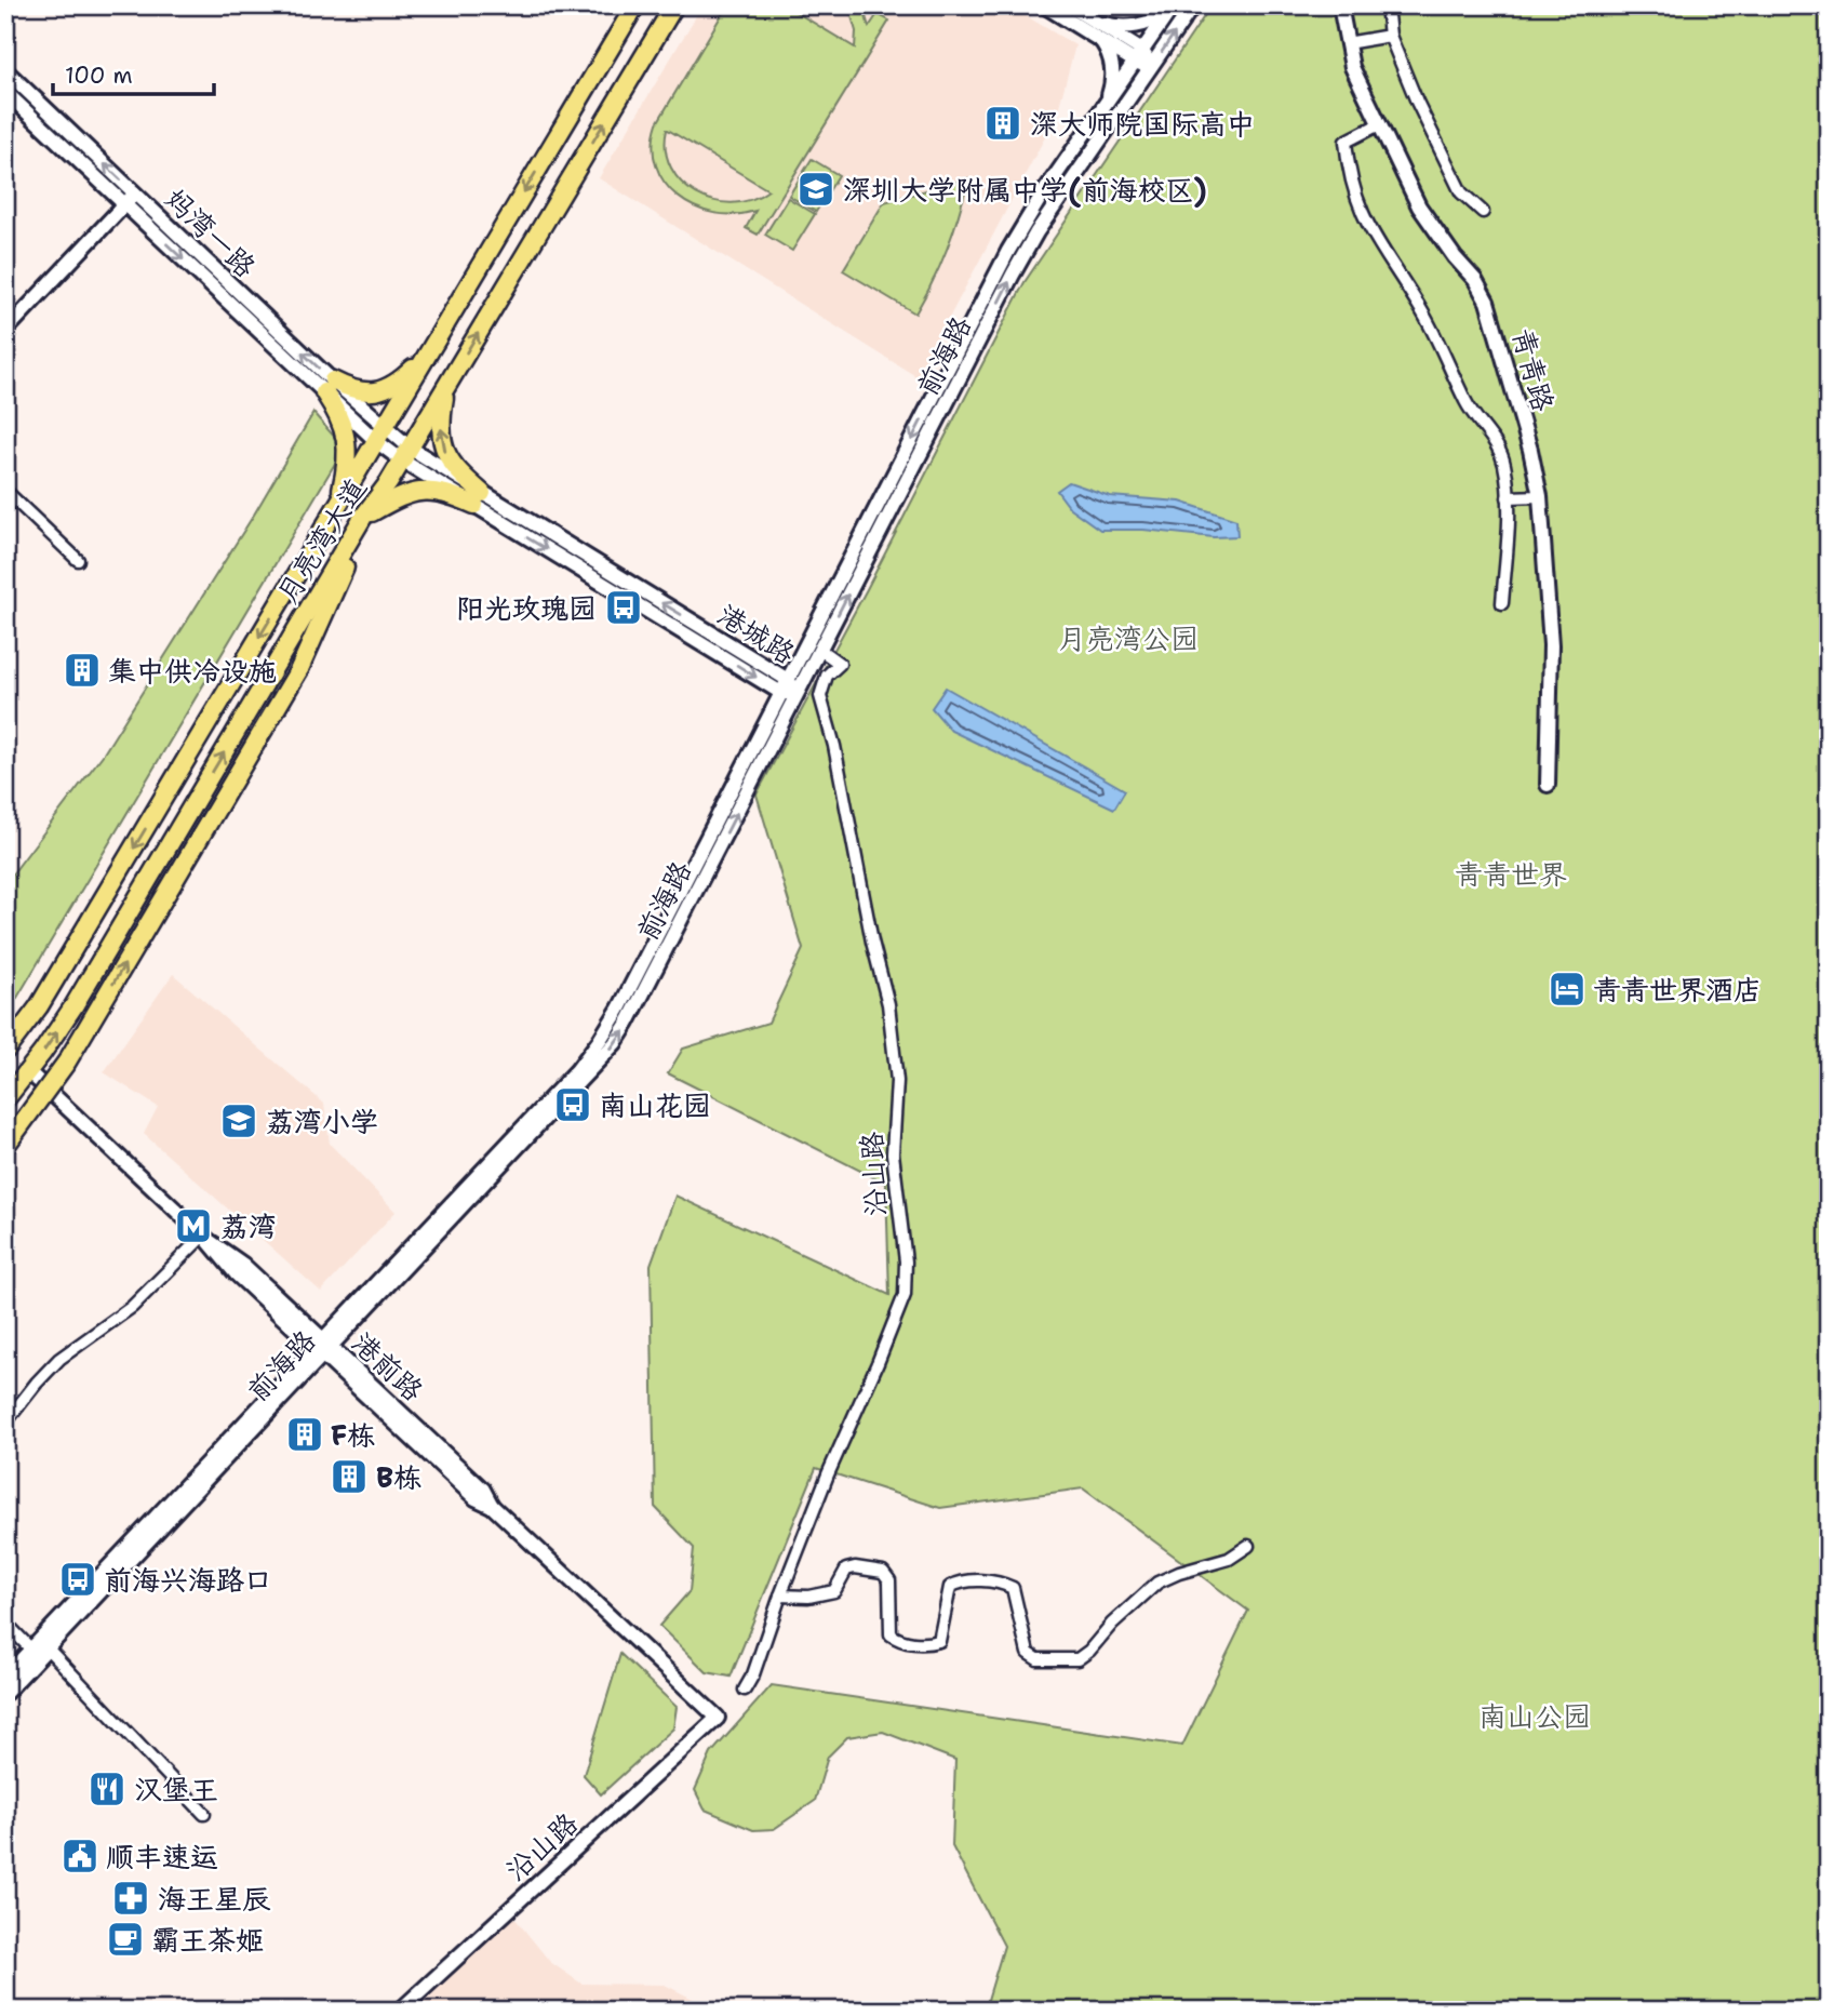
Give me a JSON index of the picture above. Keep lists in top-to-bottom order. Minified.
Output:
{"streets":{"main road":["月亮湾大道"],"street":["妈湾一路","前海路","青青路","港城路","沿山路","港前路"]},"crossings":[["妈湾一路","月亮湾大道"],["妈湾一路","港城路"],["前海路","港城路"],["前海路","沿山路"],["前海路","港前路"],["月亮湾大道","港城路"],["月亮湾大道","港前路"],["沿山路","港前路"]],"parks":["月亮湾公园","青青世界","南山公园"],"places":{"building":["深大师院国际高中","集中供冷设施","F栋","B栋"],"school or university":["深圳大学附属中学(前海校区)","荔湾小学"],"bus stop":["阳光玫瑰园","南山花园","前海兴海路口"],"hotel":["青青世界酒店"],"metro station":["荔湾"],"restaurant":["汉堡王"],"public building":["顺丰速运"],"pharmacy":["海王星辰"],"cafe":["霸王茶姬"]},"scale_bar":"100 m"}
